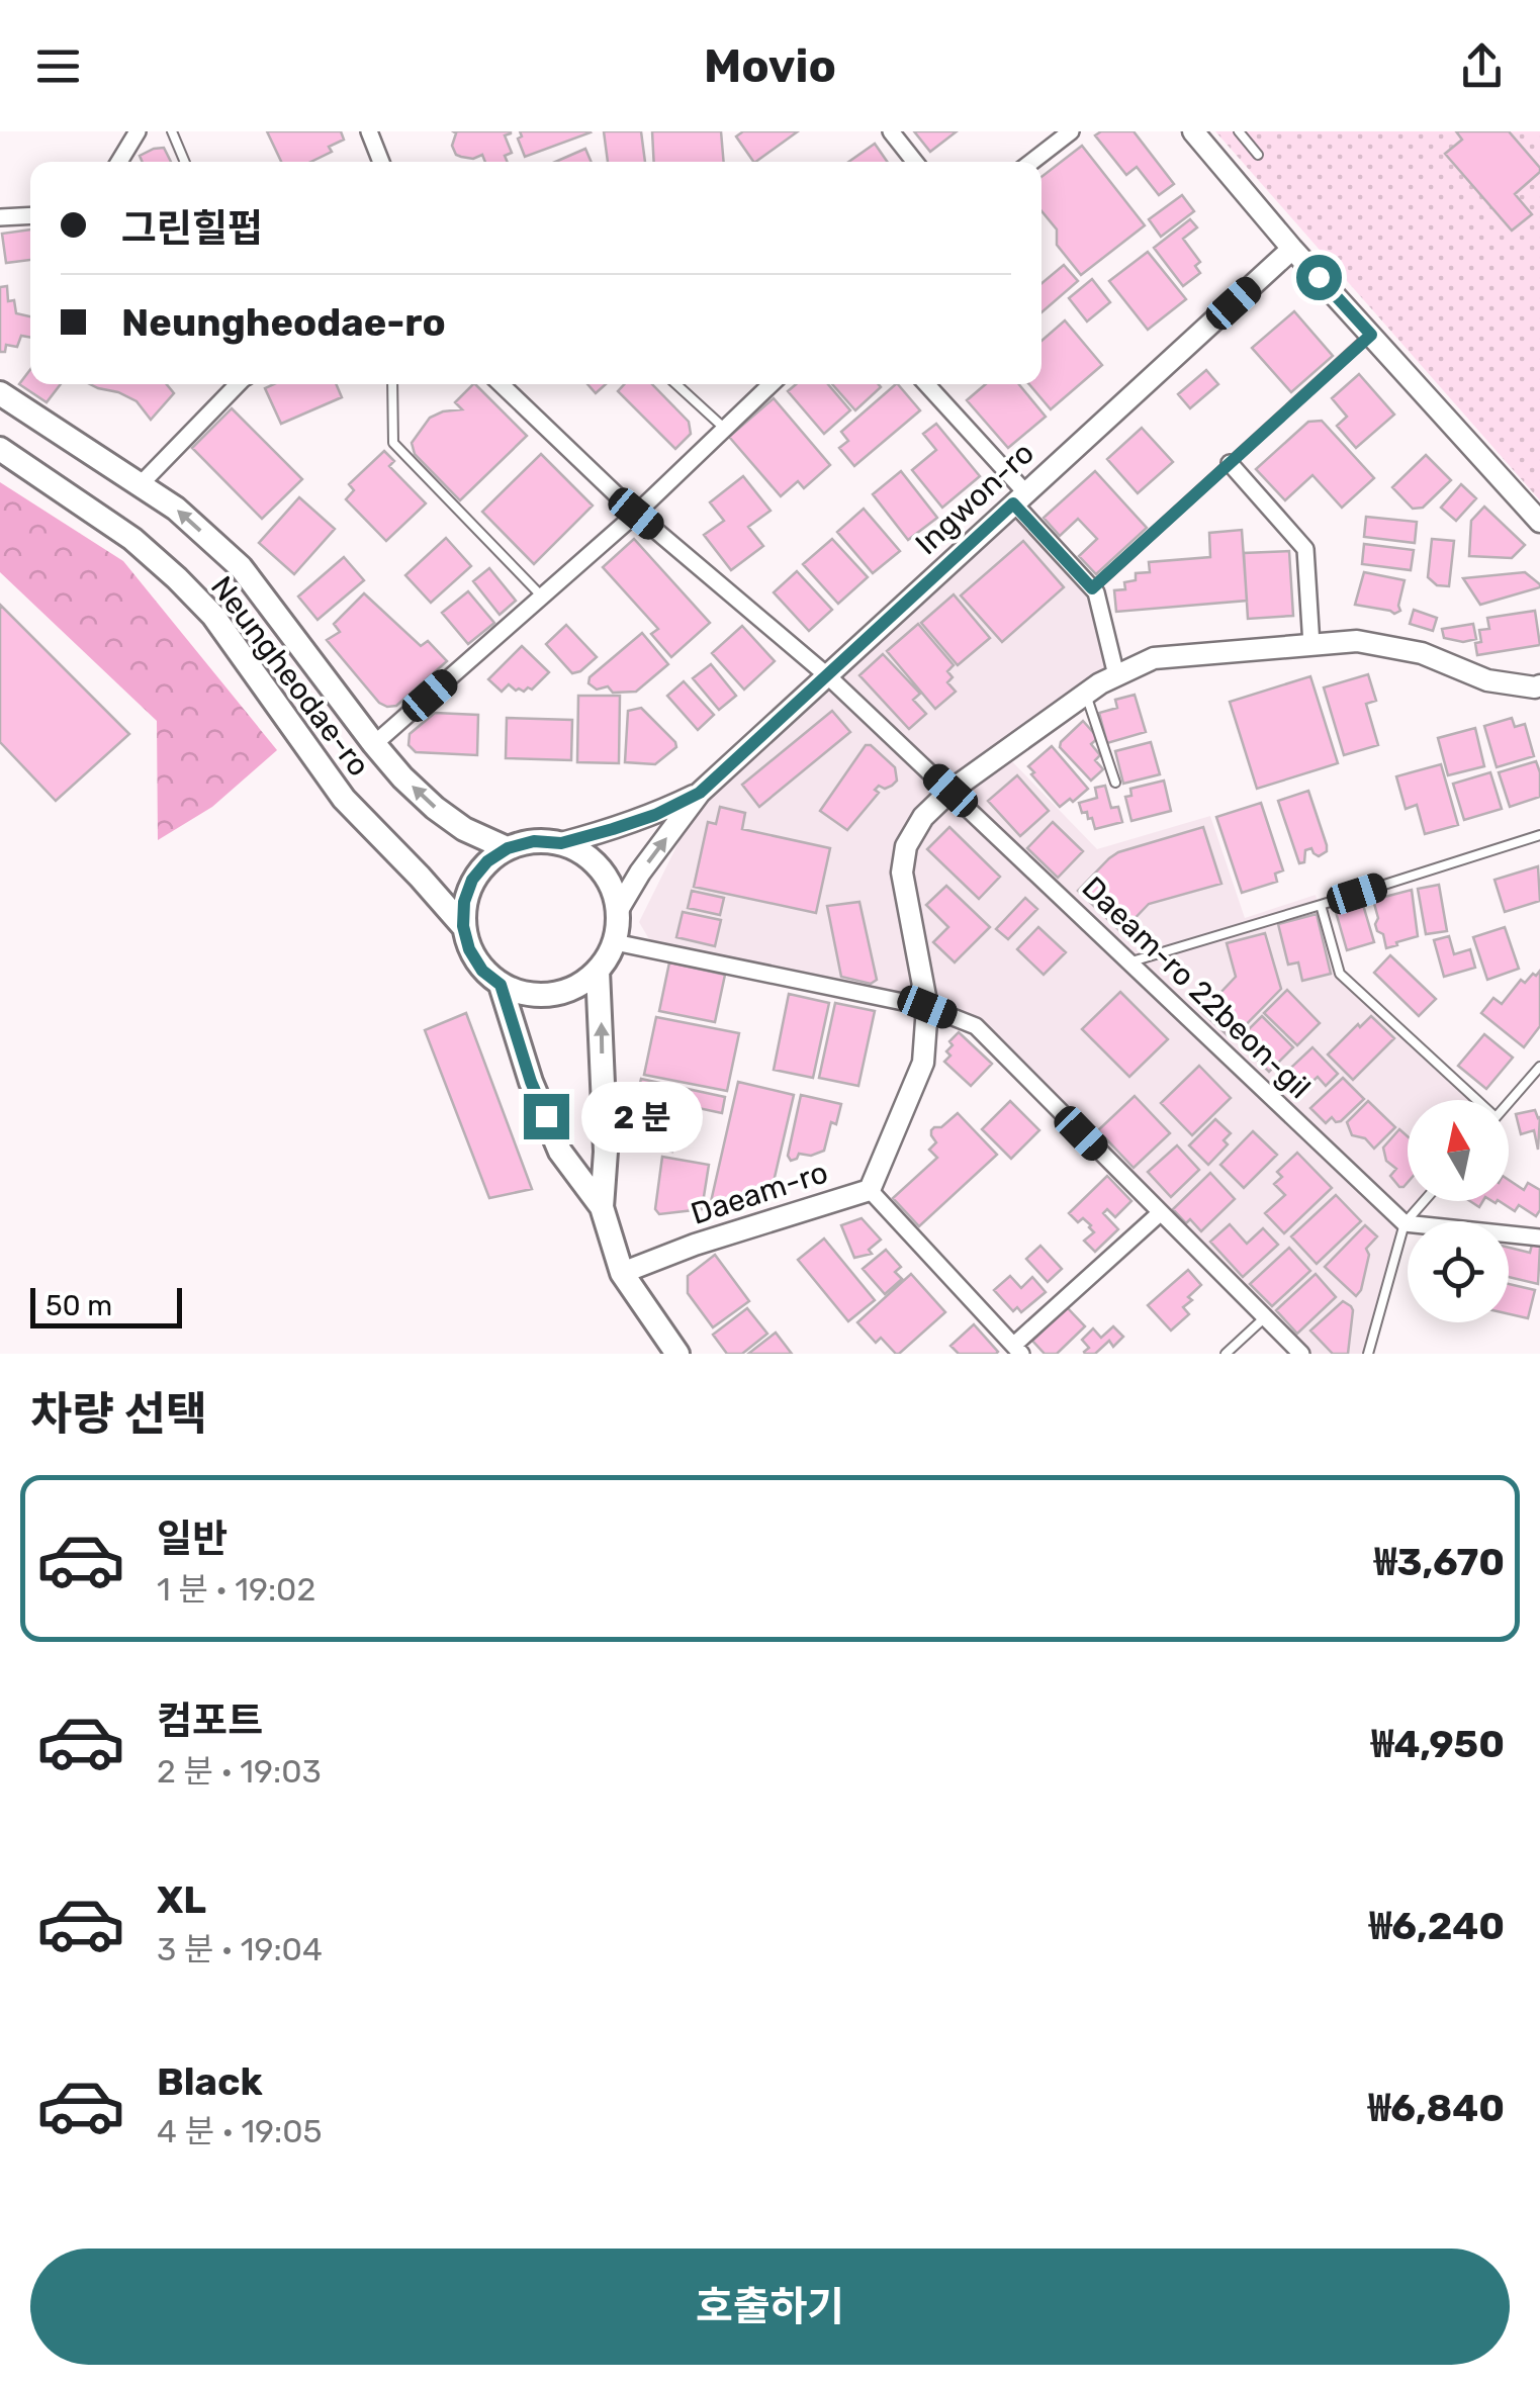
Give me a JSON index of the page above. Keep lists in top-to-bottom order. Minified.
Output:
{"streets":{"main road":["Neungheodae-ro"],"street":["Ingwon-ro","Daeam-ro 22beon-gil","Daeam-ro"]},"crossings":[["Ingwon-ro","Daeam-ro 22beon-gil"],["Daeam-ro 22beon-gil","Daeam-ro"]],"scale_bar":"50 m","north":"top","page":{"header":"Movio","banner":["그린힐펍","Neungheodae-ro"],"bubble":"2 분","scale":"50 m","heading":"차량 선택","list":[{"name":"일반","note":"1 분 · 19:02","value":"₩3,670"},{"name":"컴포트","note":"2 분 · 19:03","value":"₩4,950"},{"name":"XL","note":"3 분 · 19:04","value":"₩6,240"},{"name":"Black","note":"4 분 · 19:05","value":"₩6,840"}],"buttons":"호출하기"}}
